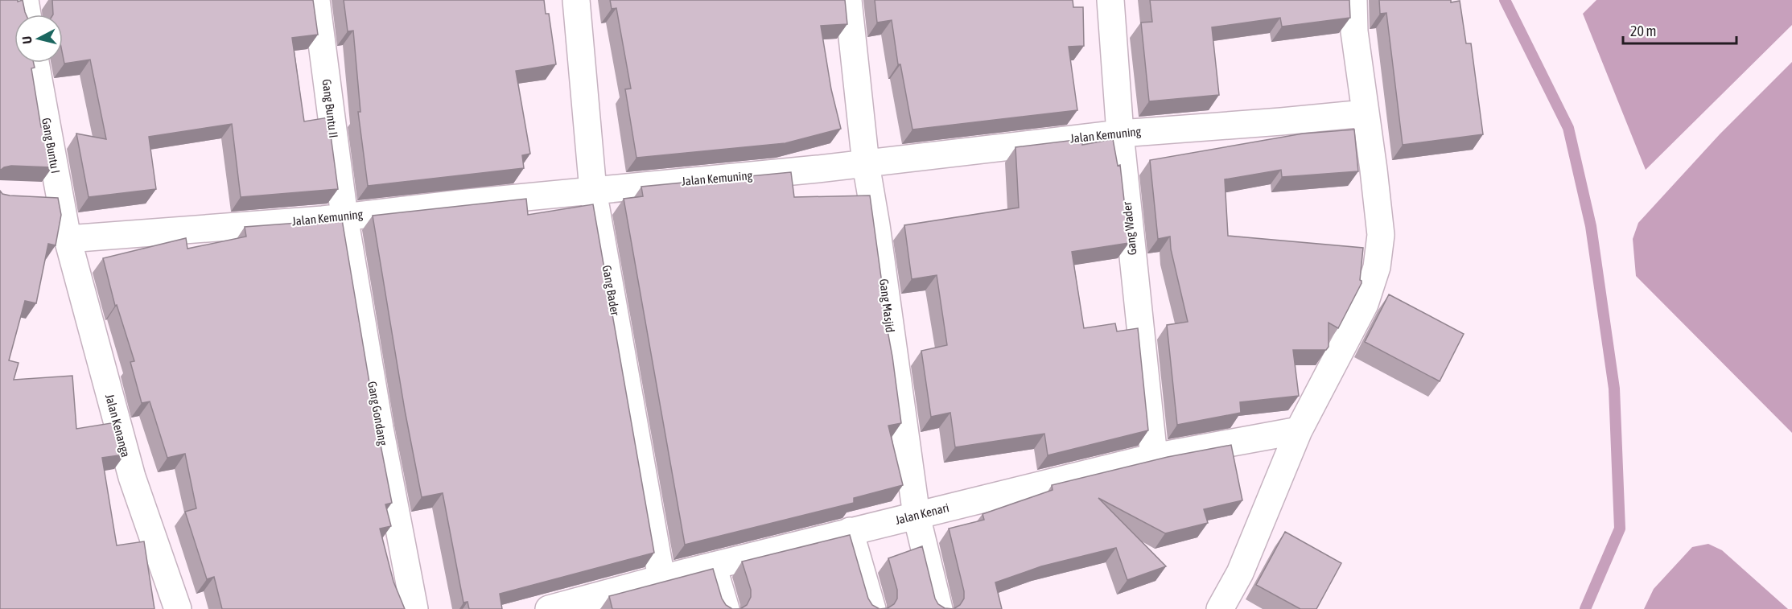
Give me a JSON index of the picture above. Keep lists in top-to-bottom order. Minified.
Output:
{"streets":{"street":["Gang Buntu II","Jalan Kemuning","Gang Buntu I","Gang Wader","Gang Bader","Gang Masjid","Gang Gondang","Jalan Kenanga","Jalan Kenari"]},"crossings":[["Gang Buntu II","Jalan Kemuning"],["Gang Buntu II","Gang Gondang"],["Jalan Kemuning","Gang Buntu I"],["Jalan Kemuning","Gang Wader"],["Jalan Kemuning","Gang Bader"],["Jalan Kemuning","Gang Masjid"],["Jalan Kemuning","Gang Gondang"],["Jalan Kemuning","Jalan Kenanga"],["Gang Buntu I","Jalan Kenanga"],["Gang Wader","Jalan Kenari"],["Gang Bader","Jalan Kenari"],["Gang Masjid","Jalan Kenari"]],"scale_bar":"20 m","north":"left"}
